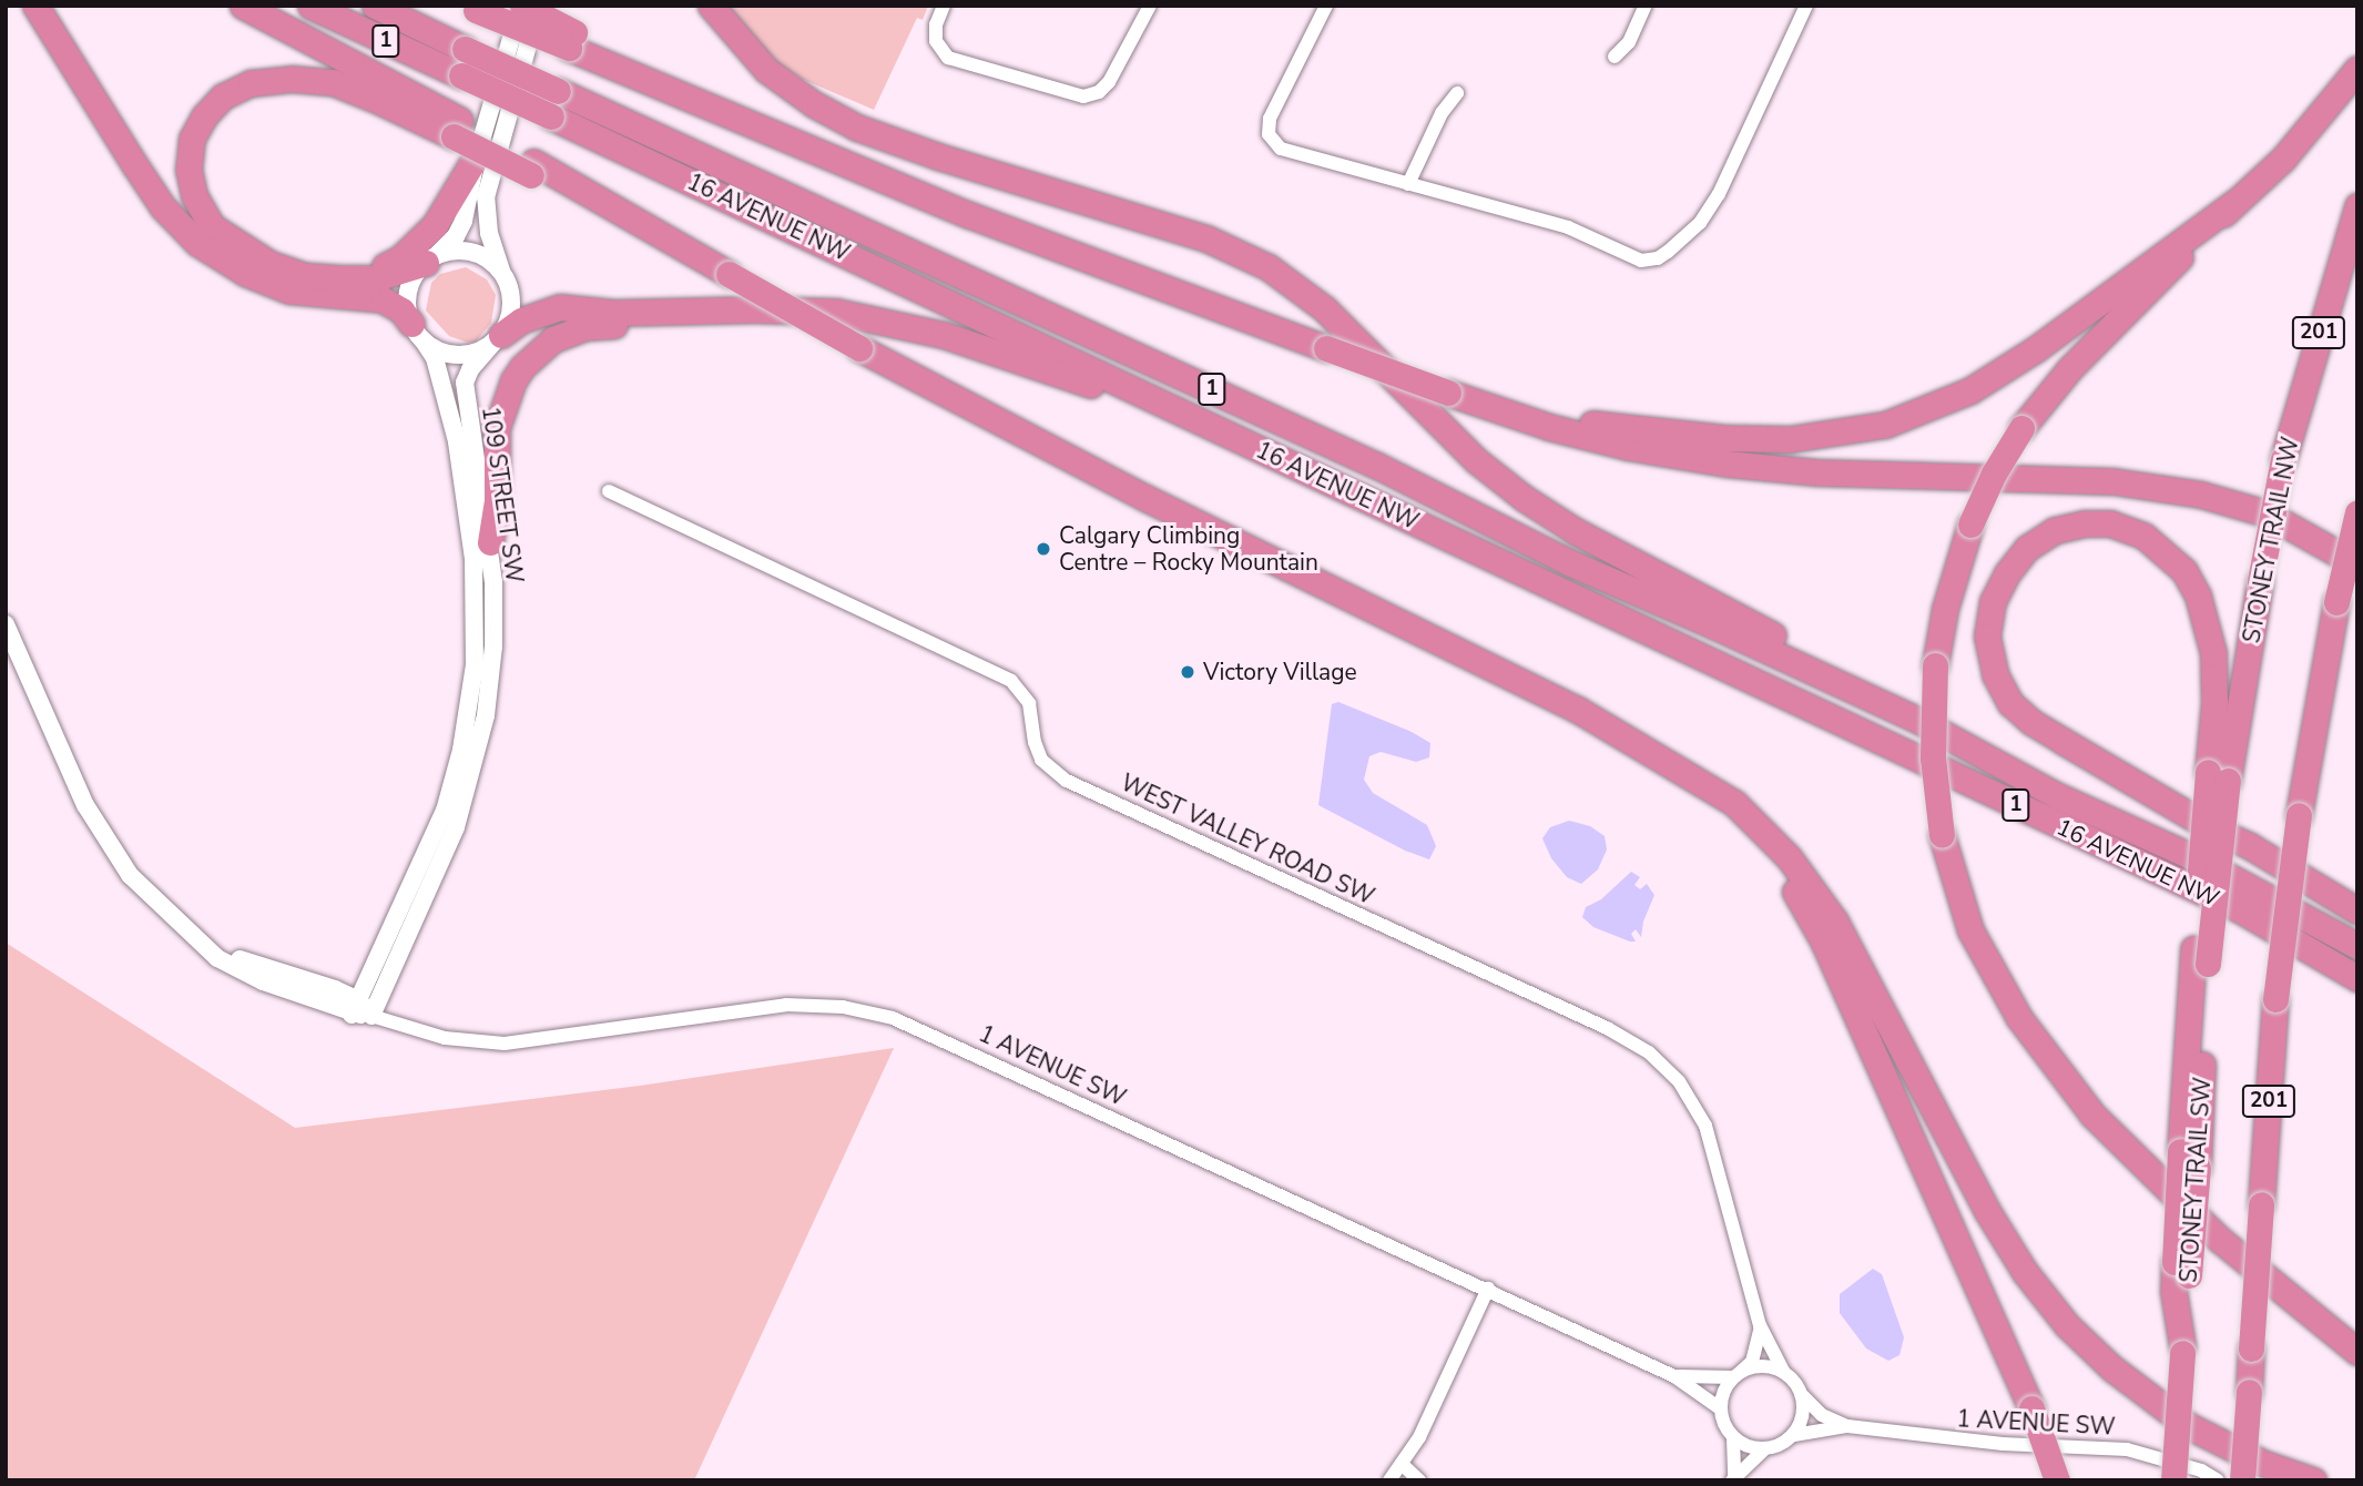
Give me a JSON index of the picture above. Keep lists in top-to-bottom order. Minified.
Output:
{"streets":{"highway":["1","16 AVENUE NW","201","STONEY TRAIL NW","STONEY TRAIL SW"],"street":["109 STREET SW","WEST VALLEY ROAD SW","1 AVENUE SW"]},"crossings":[["109 STREET SW","1 AVENUE SW"],["STONEY TRAIL NW","STONEY TRAIL SW"],["WEST VALLEY ROAD SW","1 AVENUE SW"]],"places":["Calgary Climbing Centre – Rocky Mountain","Victory Village"]}
